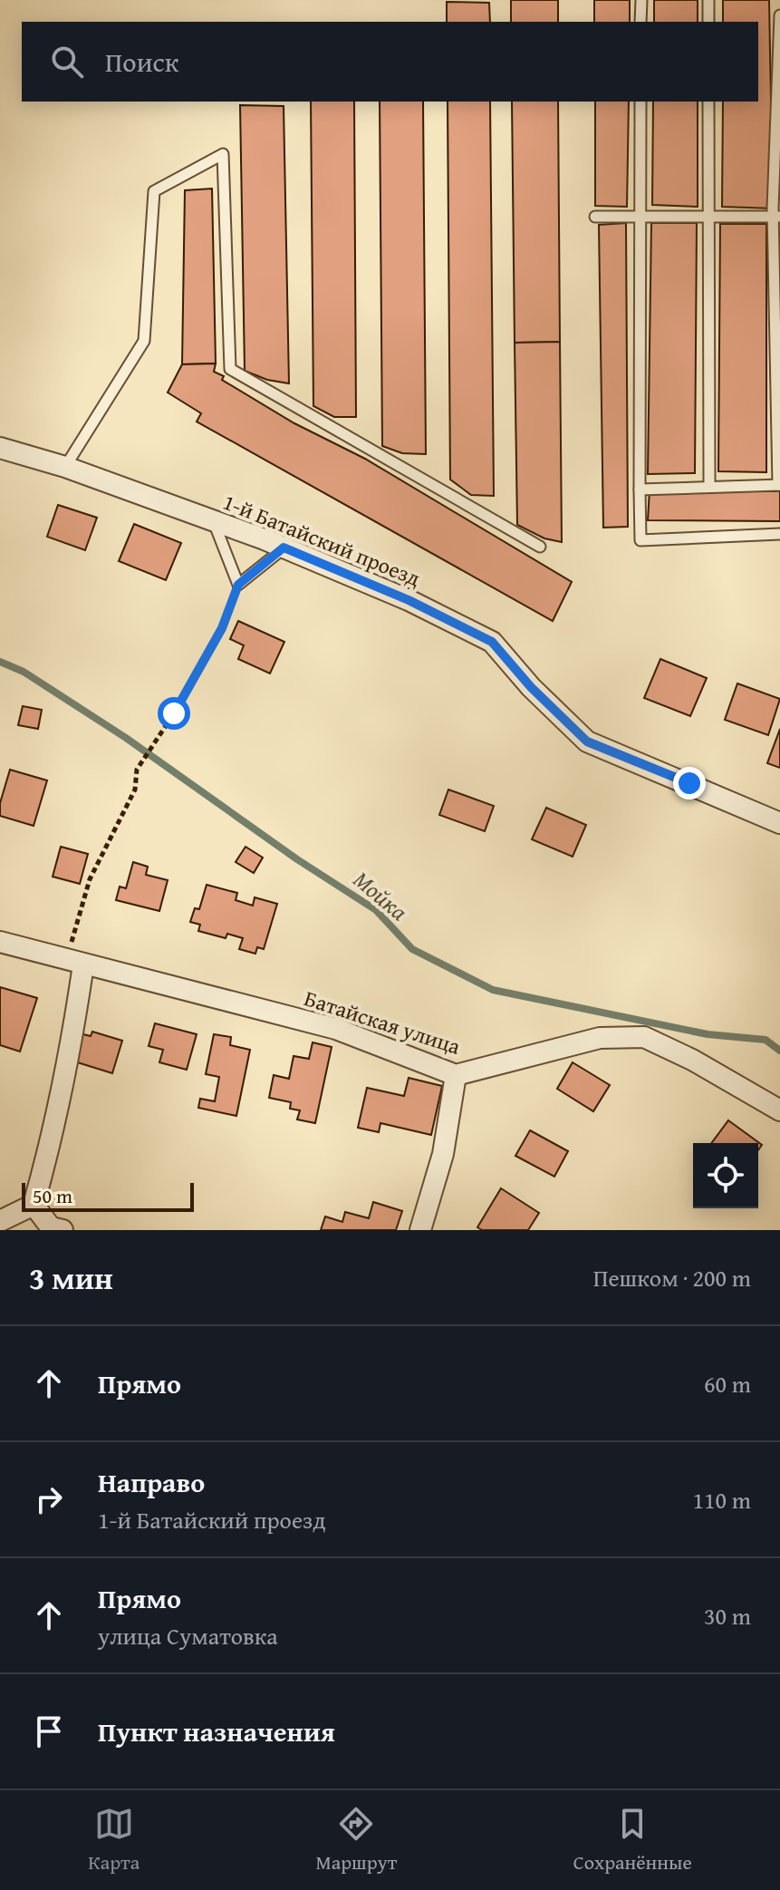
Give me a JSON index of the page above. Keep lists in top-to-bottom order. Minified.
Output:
{"streets":{"street":["1-й Батайский проезд","Батайская улица"]},"water":["Мойка"],"scale_bar":"50 m","page":{"search":"Поиск","scale":"50 m","heading":["3 мин","Пешком · 200 m"],"list":[["Прямо","60 m"],["Направо","1-й Батайский проезд","110 m"],["Прямо","улица Суматовка","30 m"],"Пункт назначения"],"nav":["Карта","Маршрут","Сохранённые"]}}
